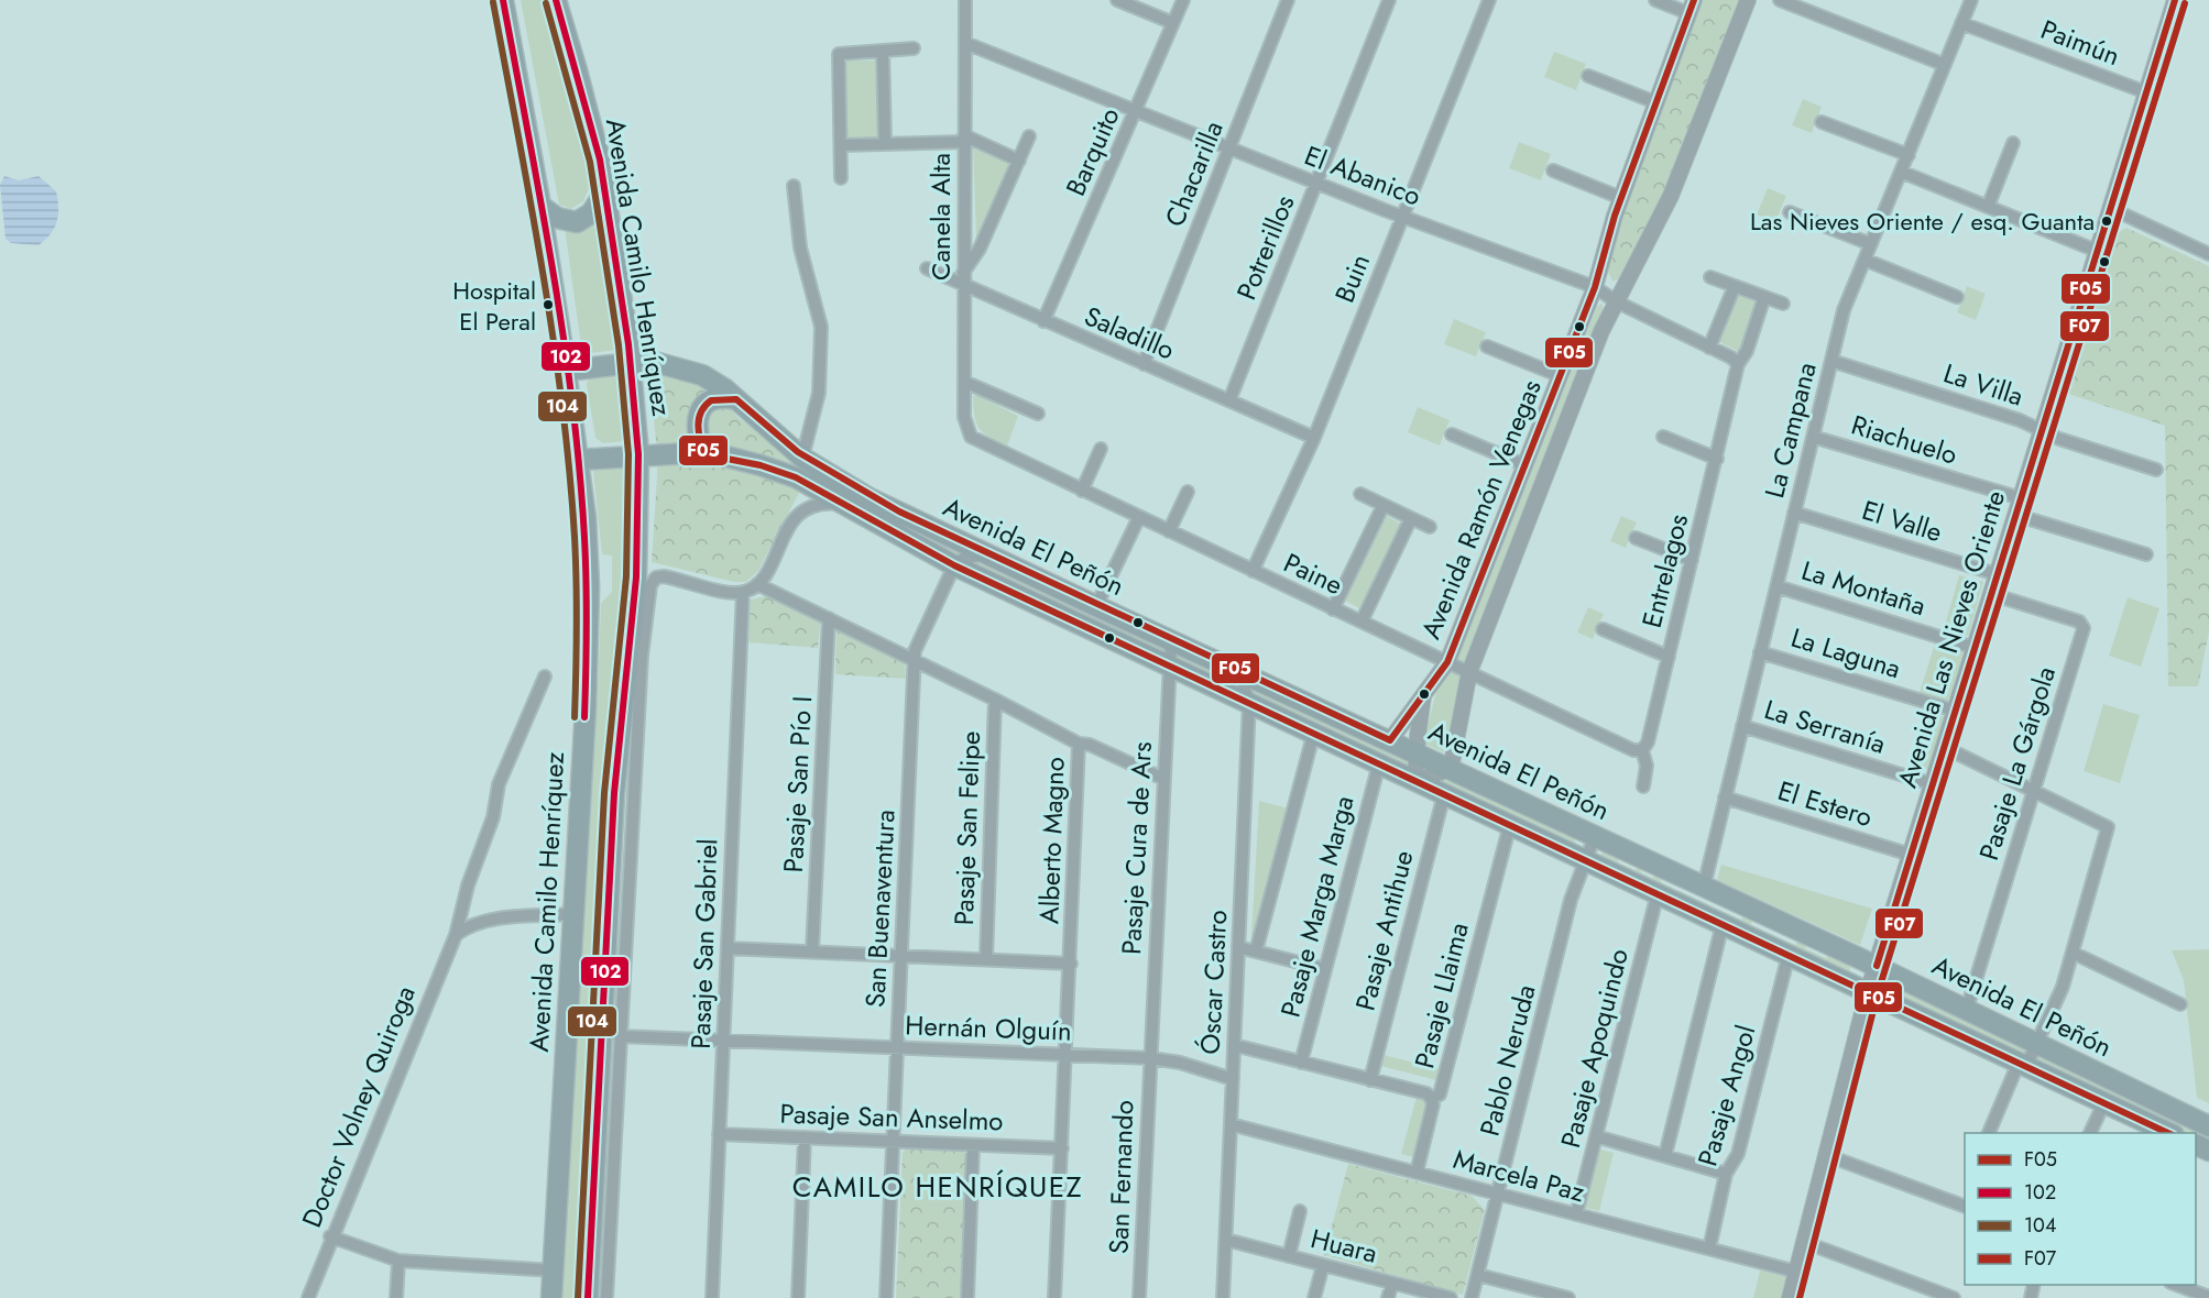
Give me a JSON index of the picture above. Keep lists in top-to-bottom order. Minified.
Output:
{"streets":{"main road":["Avenida Camilo Henríquez","Avenida El Peñón"],"street":["Paimún","Barquito","Chacarilla","El Abanico","Canela Alta","Potrerillos","Buin","Saladillo","La Villa","La Campana","Riachuelo","Avenida Ramón Venegas","El Valle","Entrelagos","Paine","La Montaña","Avenida Las Nieves Oriente","La Laguna","La Serranía","Pasaje La Gárgola","Pasaje San Pío I","El Estero","Pasaje San Felipe","Alberto Magno","Pasaje Cura de Ars","Pasaje Marga Marga","San Buenaventura","Pasaje Antihue","Pasaje San Gabriel","Óscar Castro","Pasaje Llaima","Hernán Olguín","Pasaje Apoquindo","Pablo Neruda","Pasaje Angol","Doctor Volney Quiroga","Pasaje San Anselmo","Marcela Paz","San Fernando","Huara"]},"crossings":[["Paimún","La Campana"],["Paimún","Avenida Las Nieves Oriente"],["Barquito","El Abanico"],["Barquito","Saladillo"],["Chacarilla","El Abanico"],["Chacarilla","Saladillo"],["El Abanico","Canela Alta"],["El Abanico","Potrerillos"],["El Abanico","Buin"],["El Abanico","Avenida Ramón Venegas"],["El Abanico","Entrelagos"],["Canela Alta","Saladillo"],["Canela Alta","Paine"],["Potrerillos","Saladillo"],["Avenida Camilo Henríquez","Avenida El Peñón"],["Buin","Saladillo"],["Buin","Paine"],["La Villa","La Campana"],["La Villa","Avenida Las Nieves Oriente"],["La Campana","Riachuelo"],["La Campana","El Valle"],["La Campana","Avenida El Peñón"],["La Campana","La Montaña"],["La Campana","La Laguna"],["La Campana","La Serranía"],["La Campana","El Estero"],["Riachuelo","Avenida Las Nieves Oriente"],["Avenida Ramón Venegas","Avenida El Peñón"],["Avenida Ramón Venegas","Paine"],["El Valle","Avenida Las Nieves Oriente"],["Avenida El Peñón","Avenida Las Nieves Oriente"],["Avenida El Peñón","Pasaje La Gárgola"],["Avenida El Peñón","Pasaje Cura de Ars"],["Avenida El Peñón","Pasaje Marga Marga"],["Avenida El Peñón","San Buenaventura"],["Avenida El Peñón","Pasaje Antihue"],["Avenida El Peñón","Óscar Castro"],["Avenida El Peñón","Pasaje Llaima"],["Avenida El Peñón","Pasaje Apoquindo"],["Avenida El Peñón","Pablo Neruda"],["Avenida El Peñón","Pasaje Angol"],["Entrelagos","Paine"],["La Montaña","Avenida Las Nieves Oriente"],["Avenida Las Nieves Oriente","La Laguna"],["Avenida Las Nieves Oriente","La Serranía"],["Avenida Las Nieves Oriente","Pasaje La Gárgola"],["Avenida Las Nieves Oriente","El Estero"],["Avenida Las Nieves Oriente","Marcela Paz"],["Pasaje San Pío I","Alberto Magno"],["Pasaje San Felipe","Alberto Magno"],["Alberto Magno","San Buenaventura"],["Alberto Magno","Hernán Olguín"],["Alberto Magno","Pasaje San Anselmo"],["Pasaje Cura de Ars","Hernán Olguín"],["Pasaje Cura de Ars","San Fernando"],["San Buenaventura","Hernán Olguín"],["San Buenaventura","Pasaje San Anselmo"],["Pasaje San Gabriel","Hernán Olguín"],["Pasaje San Gabriel","Pasaje San Anselmo"],["Óscar Castro","Hernán Olguín"],["Óscar Castro","Marcela Paz"],["Óscar Castro","Huara"],["Pasaje Llaima","Marcela Paz"],["Hernán Olguín","San Fernando"],["Pasaje Apoquindo","Marcela Paz"],["Pablo Neruda","Marcela Paz"],["Pasaje Angol","Marcela Paz"]],"districts":["CAMILO HENRÍQUEZ"],"places":["Las Nieves Oriente / esq. Guanta","Hospital El Peral"],"lines":["transit line F05","transit line 102","transit line 104","transit line F07"],"legend":["F05","102","104","F07"]}
